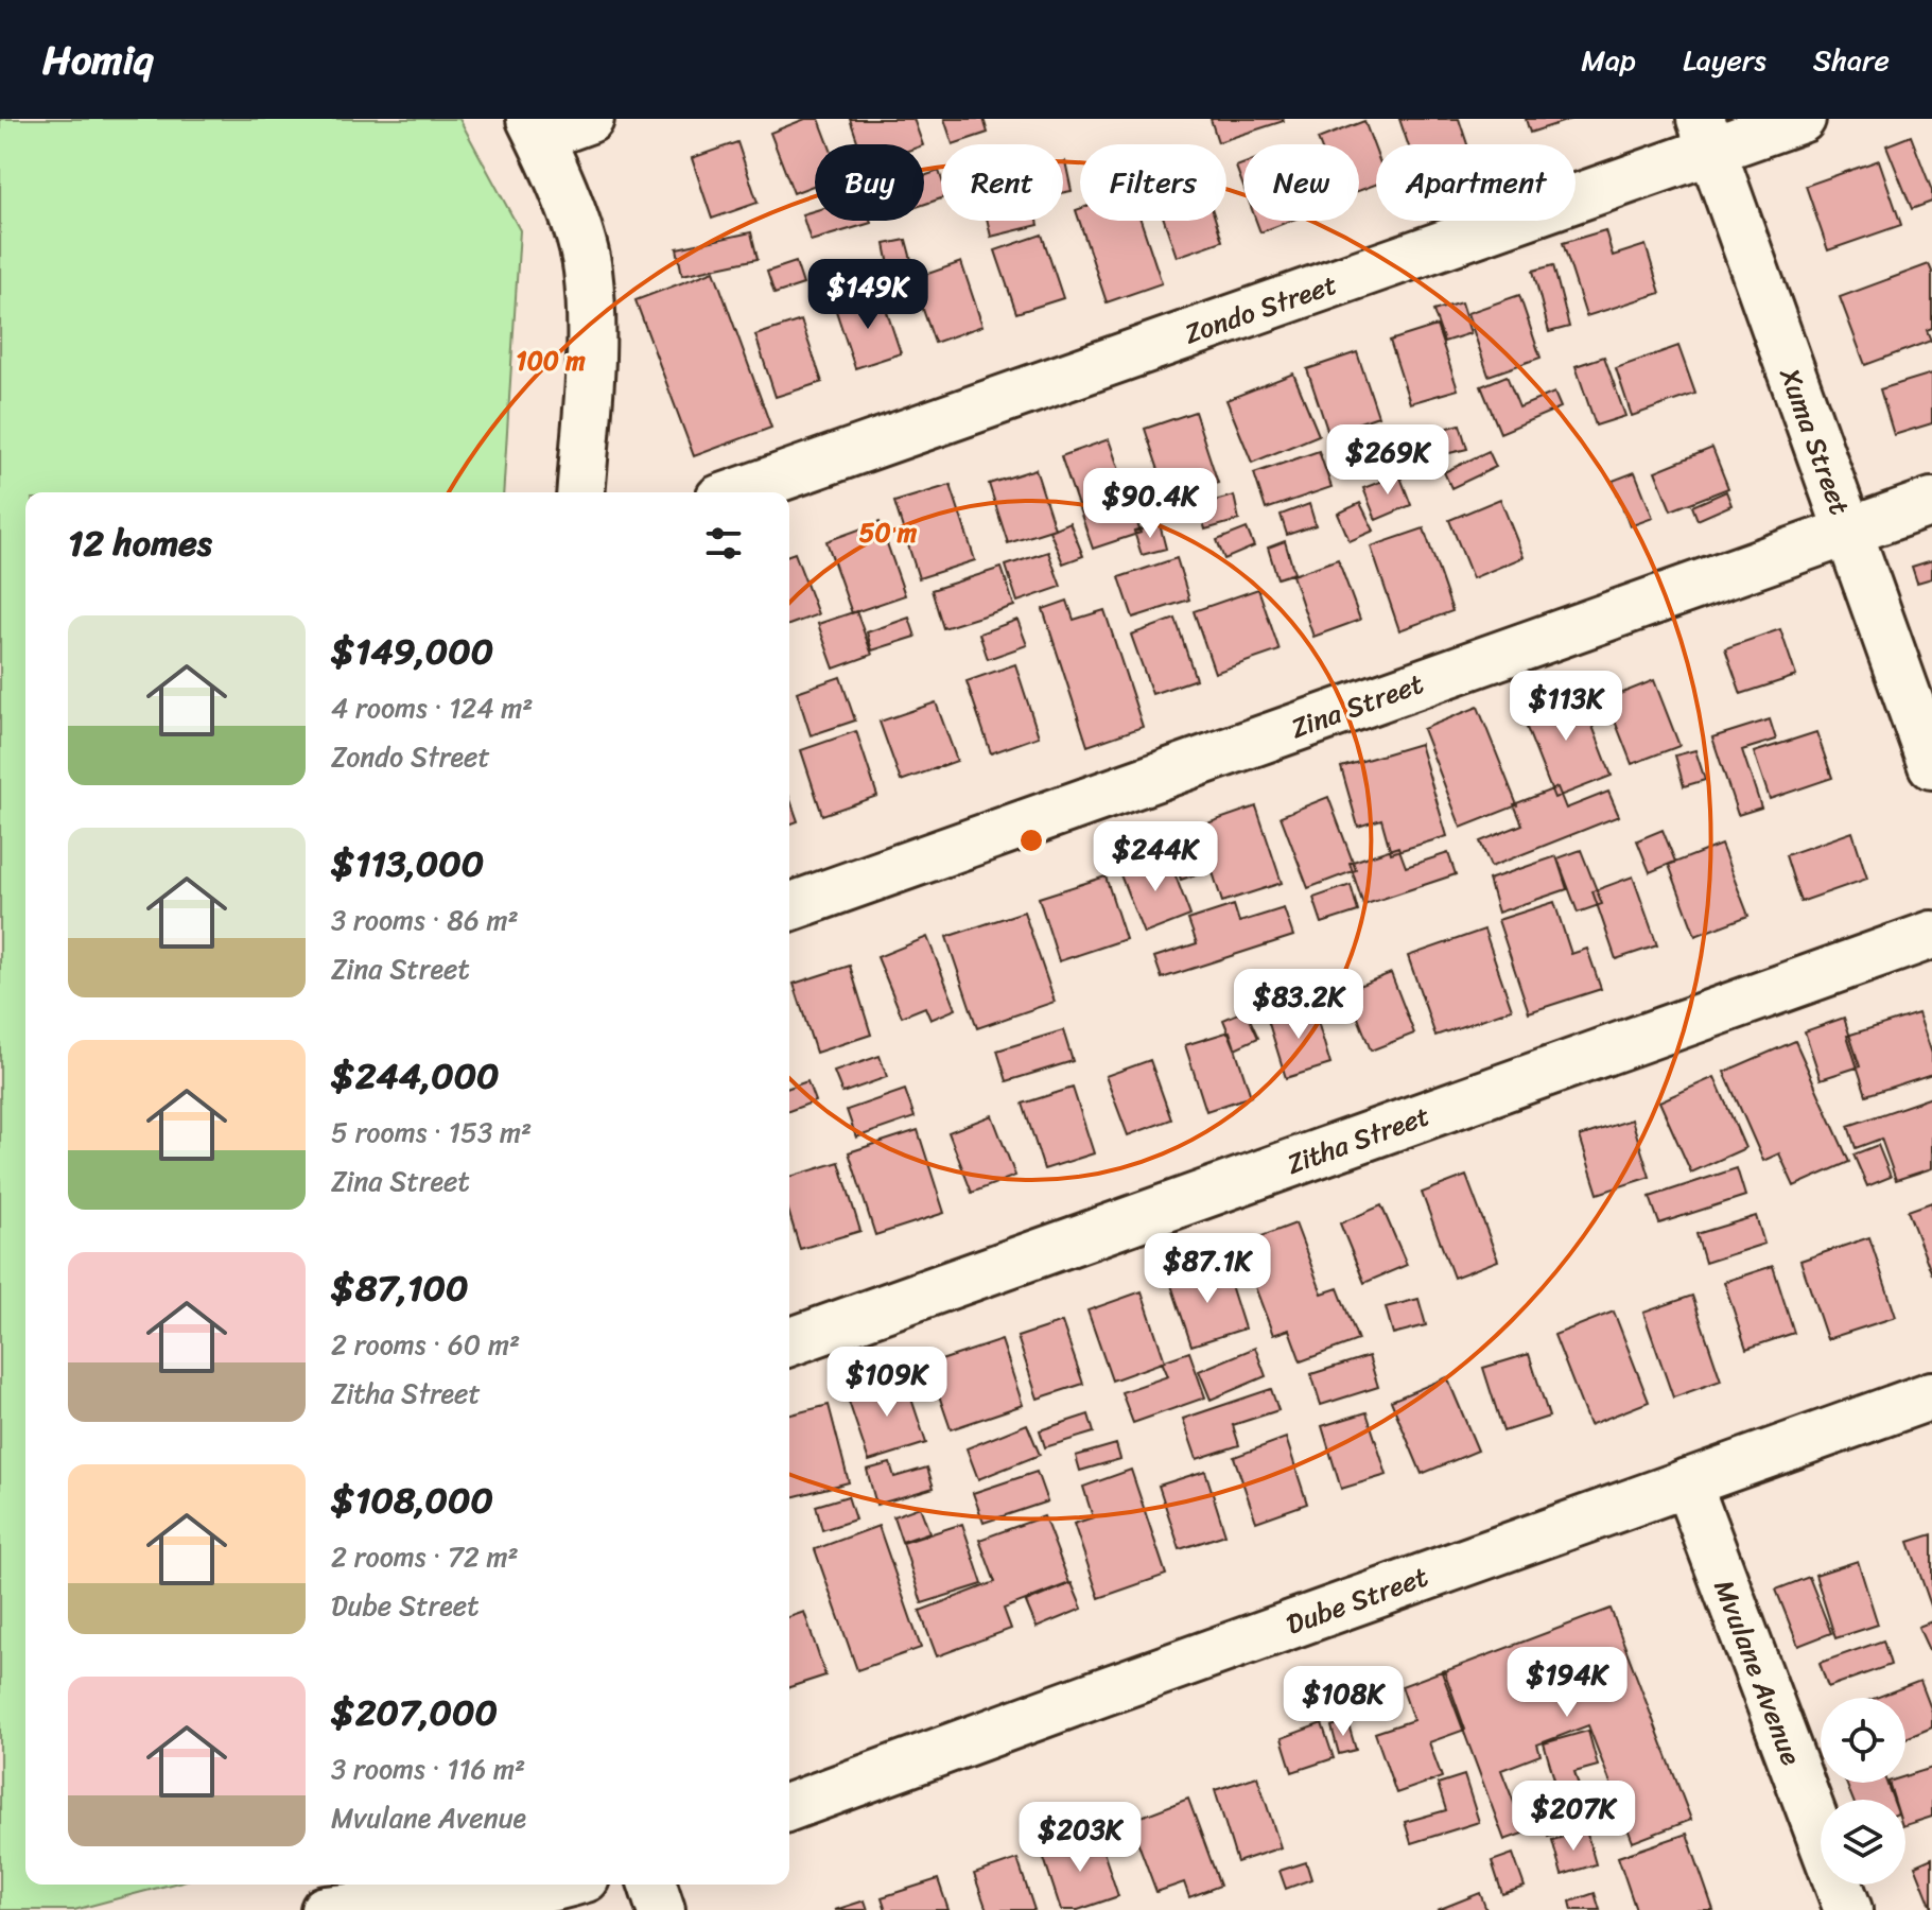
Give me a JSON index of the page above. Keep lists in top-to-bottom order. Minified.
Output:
{"streets":{"street":["Zondo Street","Xuma Street","Zina Street","Zitha Street","Dube Street","Mvulane Avenue"]},"crossings":[["Zondo Street","Xuma Street"],["Xuma Street","Zina Street"],["Dube Street","Mvulane Avenue"]],"page":{"header":"Homiq","nav":["Map","Layers","Share"],"chip":["Buy","Rent","Filters","New","Apartment"],"price":["$149K","$269K","$90.4K","$113K","$244K","$83.2K","$87.1K","$109K","$194K","$108K","$207K","$203K"],"heading":"12 homes","list":[{"name":"$149,000","note":"4 rooms · 124 m² · Zondo Street"},{"name":"$113,000","note":"3 rooms · 86 m² · Zina Street"},{"name":"$244,000","note":"5 rooms · 153 m² · Zina Street"},{"name":"$87,100","note":"2 rooms · 60 m² · Zitha Street"},{"name":"$108,000","note":"2 rooms · 72 m² · Dube Street"},{"name":"$207,000","note":"3 rooms · 116 m² · Mvulane Avenue"}]},"rings":["100 m","50 m"]}
